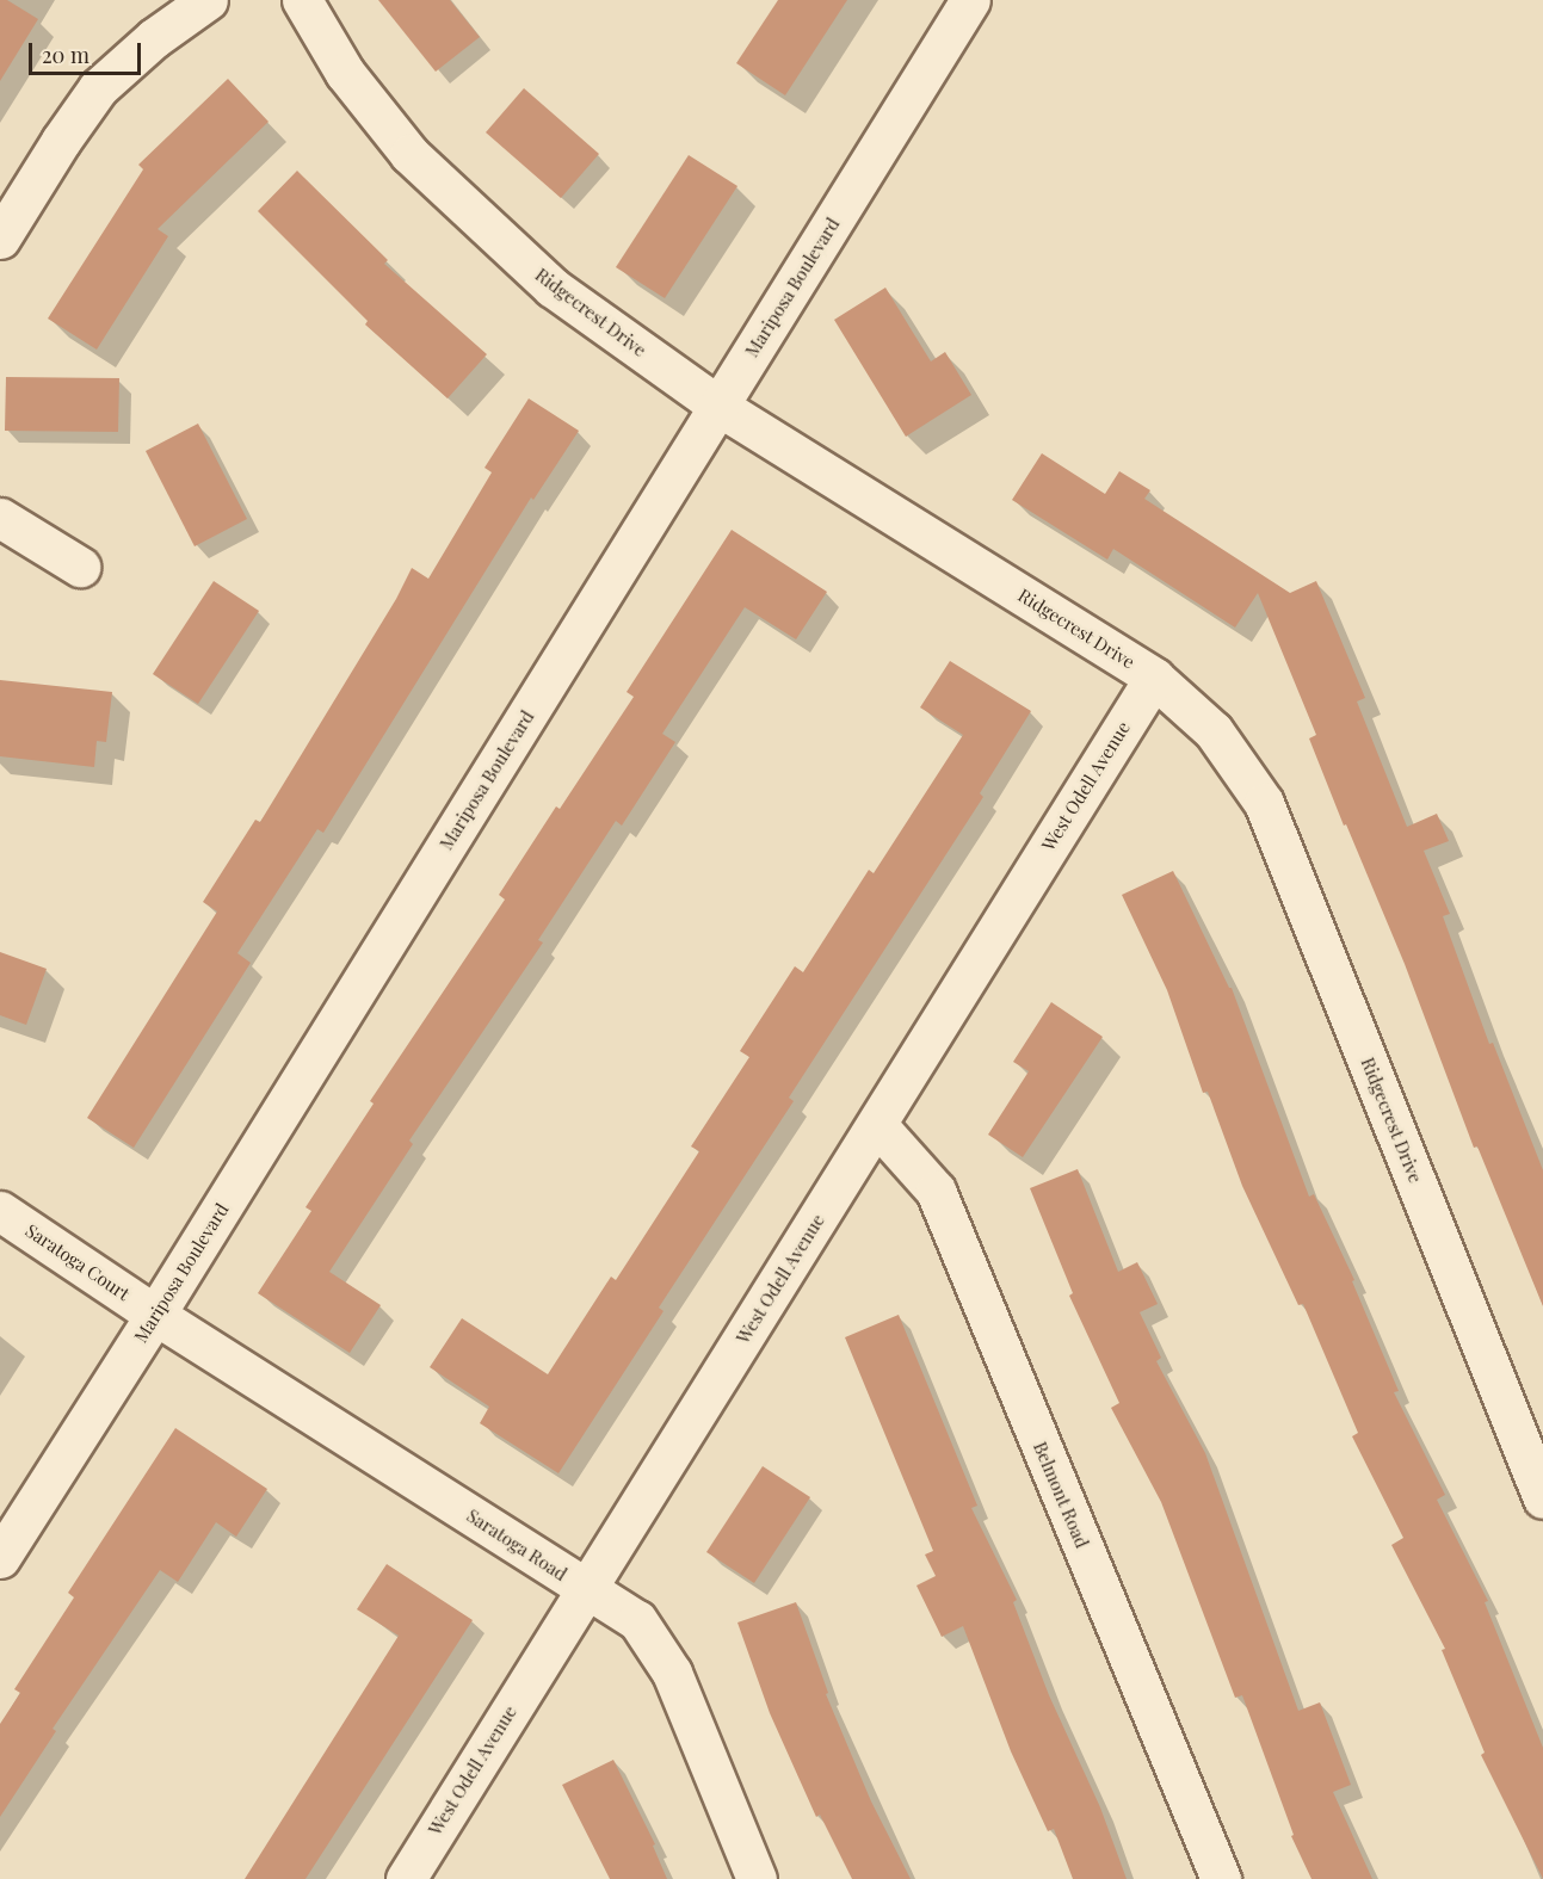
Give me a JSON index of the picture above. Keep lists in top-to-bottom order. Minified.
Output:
{"streets":{"street":["Mariposa Boulevard","Ridgecrest Drive","West Odell Avenue","Saratoga Court","Belmont Road","Saratoga Road"]},"crossings":[["Mariposa Boulevard","Ridgecrest Drive"],["Mariposa Boulevard","Saratoga Court"],["Mariposa Boulevard","Saratoga Road"],["Ridgecrest Drive","West Odell Avenue"],["West Odell Avenue","Belmont Road"],["West Odell Avenue","Saratoga Road"],["Saratoga Court","Saratoga Road"]],"scale_bar":"20 m"}
